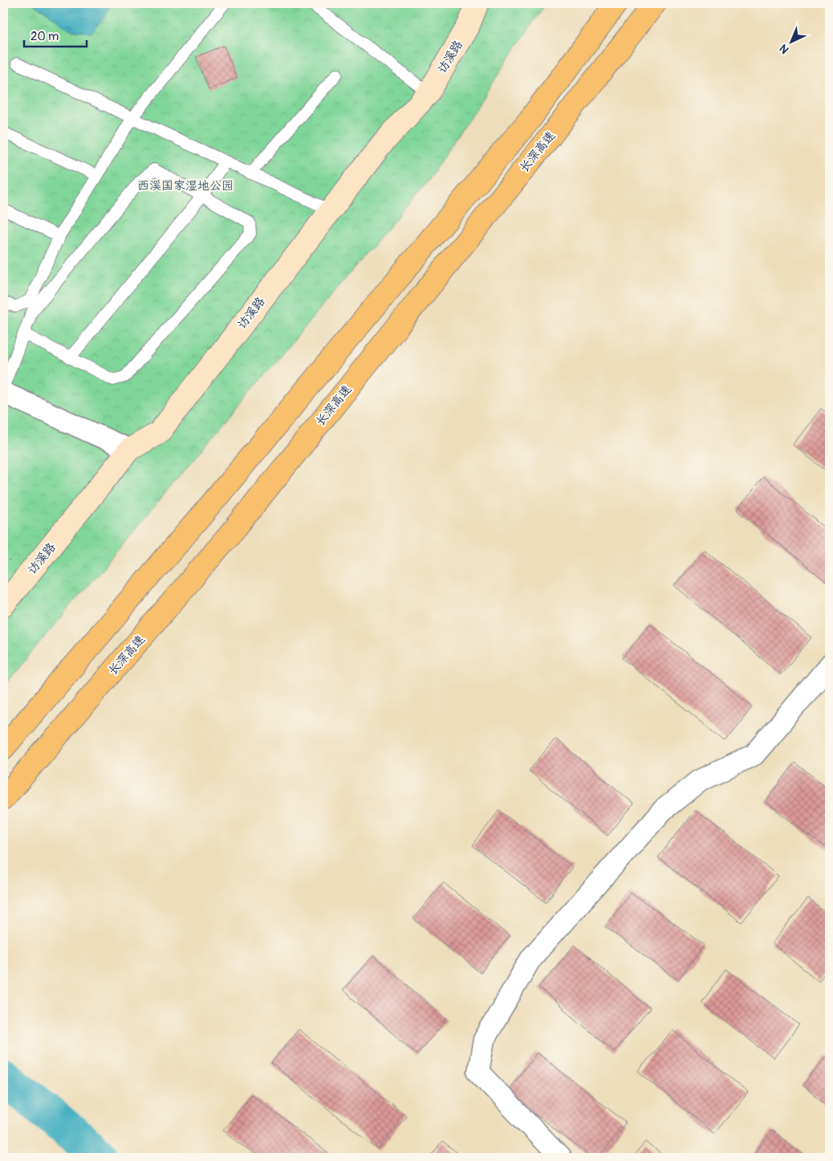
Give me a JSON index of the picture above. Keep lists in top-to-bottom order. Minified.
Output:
{"streets":{"highway":["长深高速"],"street":["访溪路"]},"parks":["西溪国家湿地公园"],"scale_bar":"20 m","north":"bottom left"}
